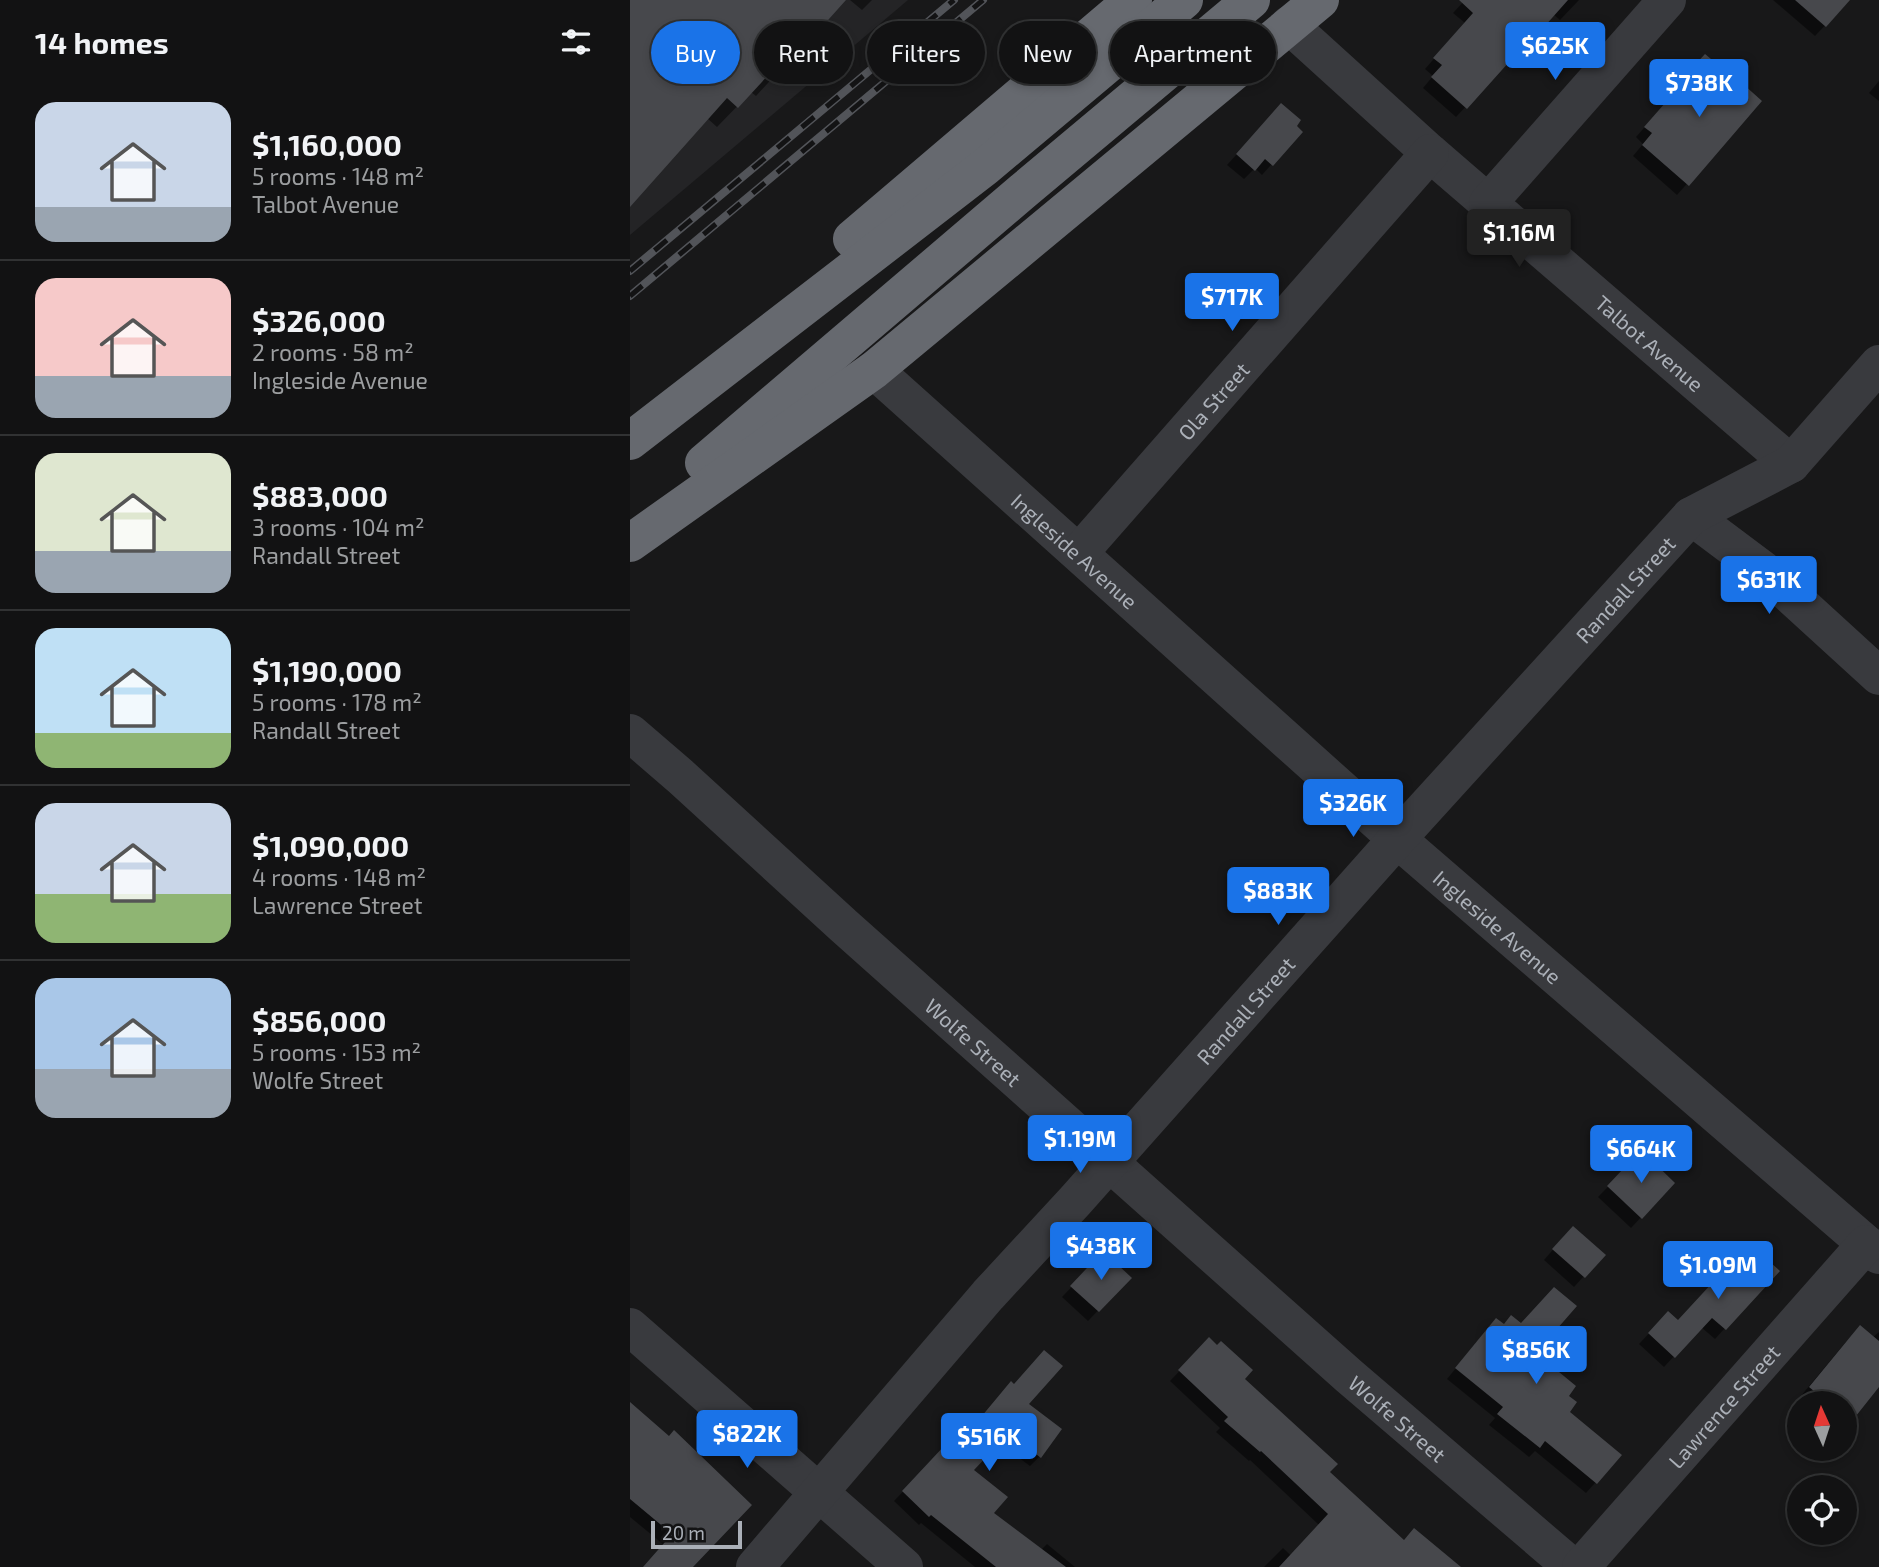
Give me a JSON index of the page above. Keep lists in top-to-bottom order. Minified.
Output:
{"streets":{"street":["Talbot Avenue","Ola Street","Ingleside Avenue","Randall Street","Wolfe Street","Lawrence Street"]},"crossings":[["Talbot Avenue","Ola Street"],["Talbot Avenue","Randall Street"],["Ola Street","Ingleside Avenue"],["Ingleside Avenue","Randall Street"],["Ingleside Avenue","Lawrence Street"],["Randall Street","Wolfe Street"]],"scale_bar":"20 m","north":"top","page":{"heading":"14 homes","chip":["Buy","Rent","Filters","New","Apartment"],"price":["$625K","$738K","$1.16M","$717K","$631K","$326K","$883K","$1.19M","$664K","$438K","$1.09M","$856K","$822K","$516K"],"list":[{"name":"$1,160,000","note":"5 rooms · 148 m² · Talbot Avenue"},{"name":"$326,000","note":"2 rooms · 58 m² · Ingleside Avenue"},{"name":"$883,000","note":"3 rooms · 104 m² · Randall Street"},{"name":"$1,190,000","note":"5 rooms · 178 m² · Randall Street"},{"name":"$1,090,000","note":"4 rooms · 148 m² · Lawrence Street"},{"name":"$856,000","note":"5 rooms · 153 m² · Wolfe Street"}],"scale":"20 m"}}
